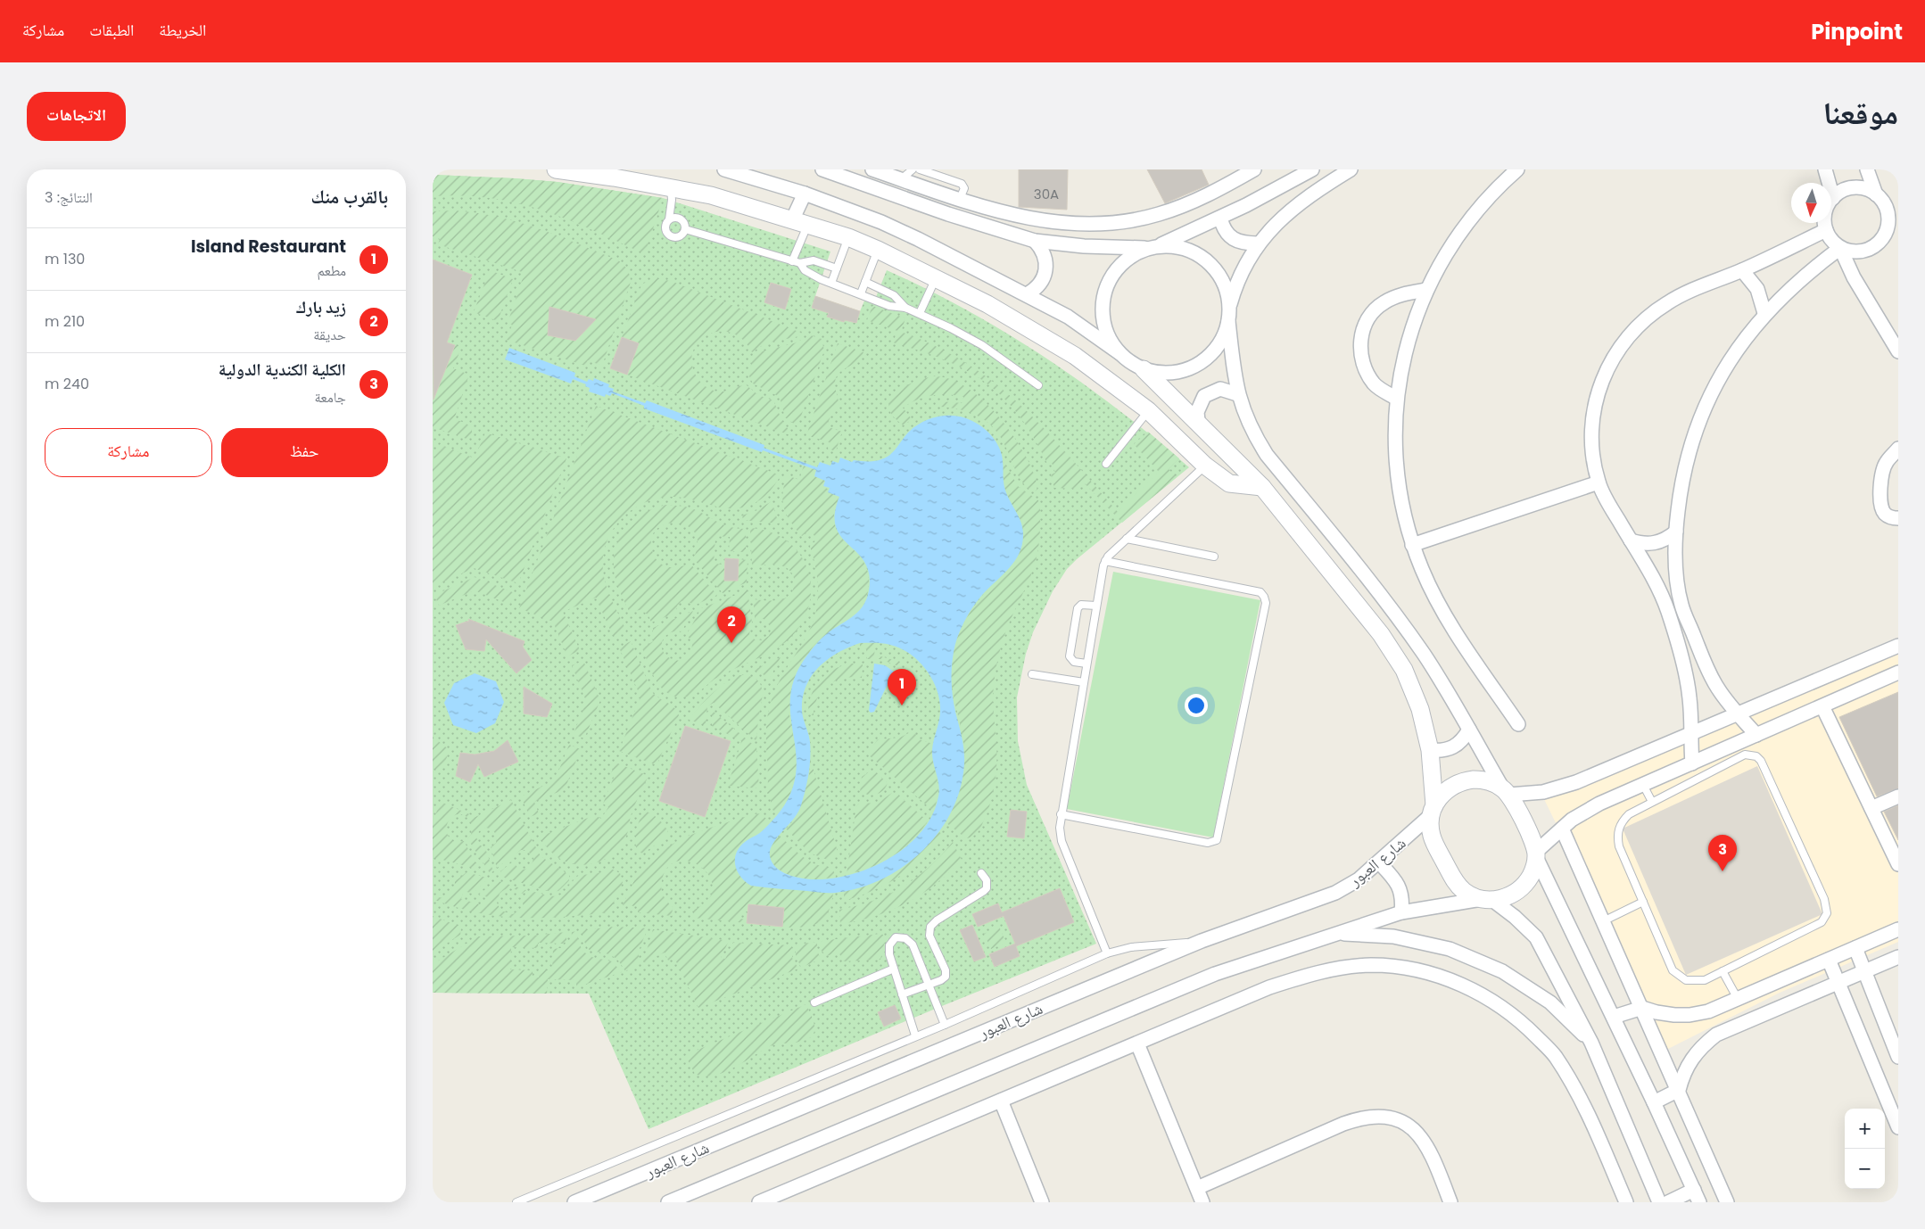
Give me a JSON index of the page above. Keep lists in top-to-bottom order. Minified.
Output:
{"streets":{"street":["شارع العبور"]},"house_numbers":["30A"],"north":"bottom","page":{"header":"Pinpoint","nav":["الخريطة","الطبقات","مشاركة"],"title":"موقعنا","buttons":["الاتجاهات",["حفظ","مشاركة"]],"heading":["بالقرب منك","النتائج: 3"],"list":[{"mark":"1","name":"Island Restaurant","note":"مطعم","value":"130 m"},{"mark":"2","name":"زيد بارك","note":"حديقة","value":"210 m"},{"mark":"3","name":"الكلية الكندية الدولية","note":"جامعة","value":"240 m"}],"pins":["2","1","3"],"map_buttons":["+","−"]}}
